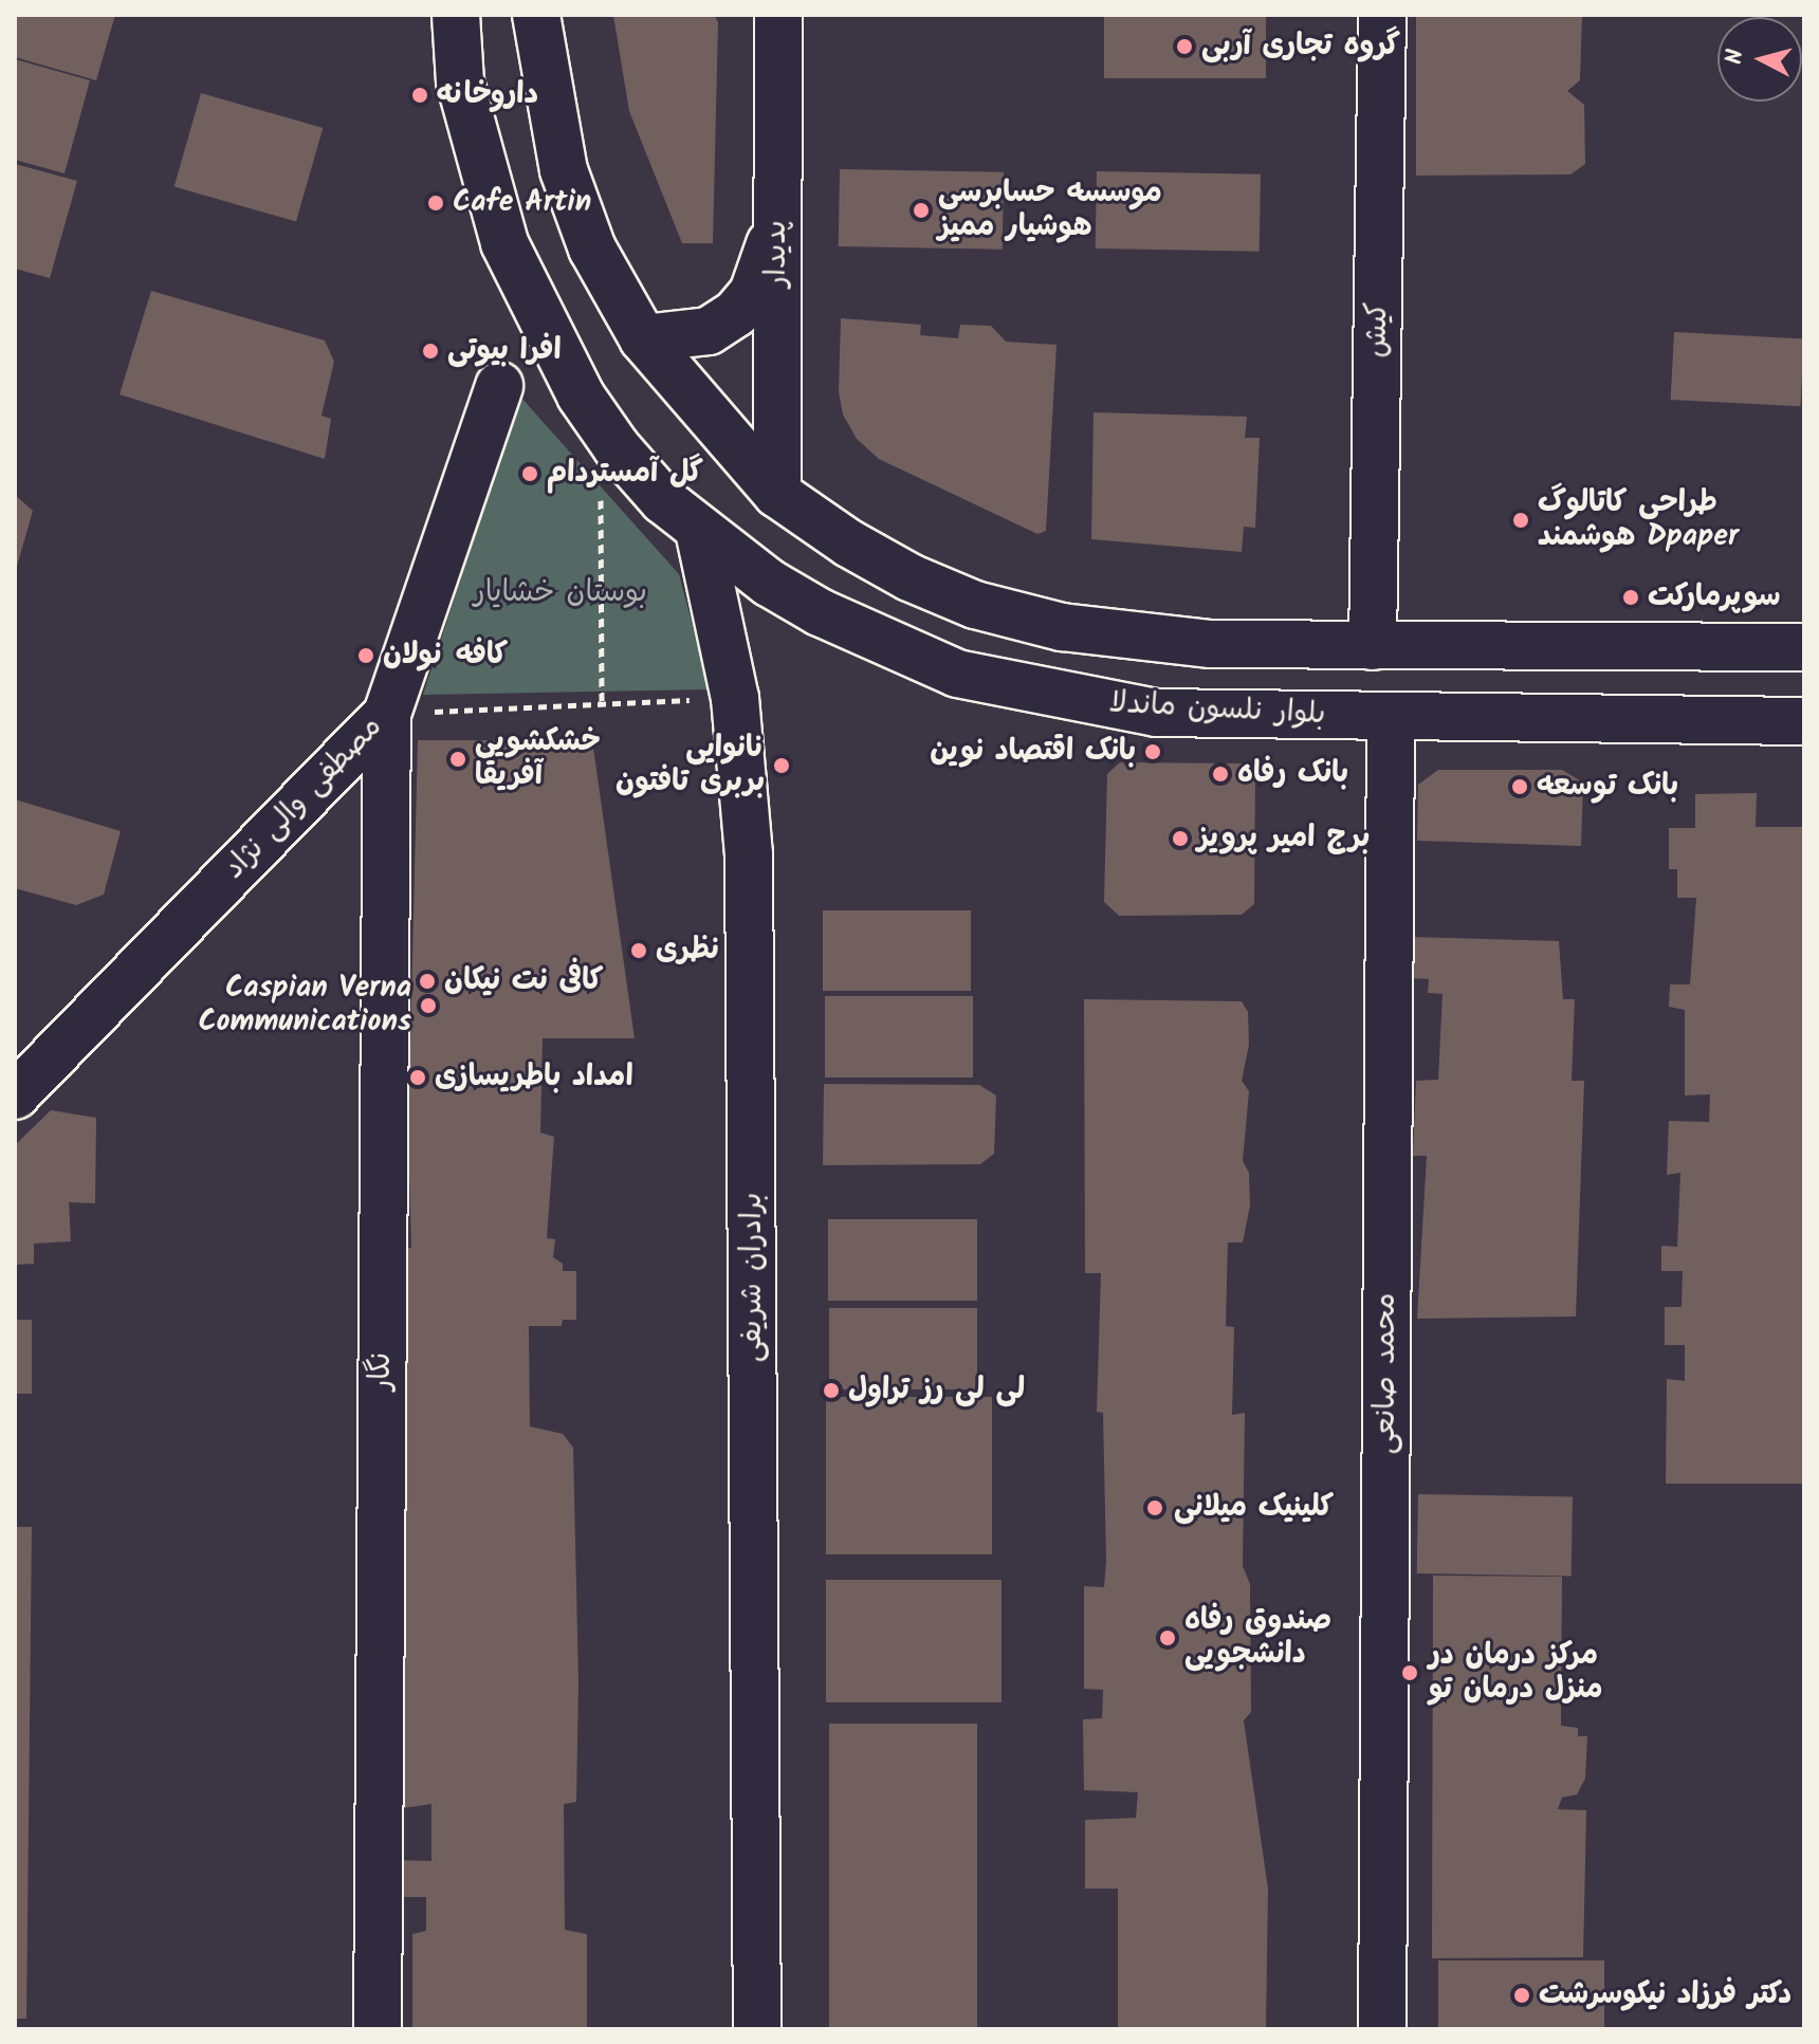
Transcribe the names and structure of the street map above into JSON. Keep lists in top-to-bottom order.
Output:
{
  "streets": {
    "street": [
      "پدیدار",
      "کیش",
      "بلوار نلسون ماندلا",
      "مصطفی والی نژاد",
      "برادران شریفی",
      "نگار",
      "محمد صانعی"
    ]
  },
  "crossings": [
    ["بلوار نلسون ماندلا", "برادران شریفی"],
    ["بلوار نلسون ماندلا", "محمد صانعی"],
    ["مصطفی والی نژاد", "نگار"]
  ],
  "parks": ["بوستان خشایار"],
  "places": [
    "گروه تجاری آربی",
    "داروخانه",
    "Cafe Artin",
    "موسسه حسابرسی هوشیار ممیز",
    "افرا بيوتى",
    "گل آمستردام",
    "طراحی کاتالوگ هوشمند Dpaper",
    "سوپرمارکت",
    "کافه نولان",
    "بانک اقتصاد نوین",
    "خشکشویی آفریقا",
    "نانوایی بربری تافتون",
    "بانک رفاه",
    "بانک توسعه",
    "برج امیر پرویز",
    "نظری",
    "کافی نت نیکان",
    "Caspian Verna Communications",
    "امداد باطریسازی",
    "لی لی رز تراول",
    "کلینیک میلانی",
    "صندوق رفاه دانشجویی",
    "مرکز درمان در منزل درمان تو",
    "دکتر فرزاد نیکوسرشت"
  ],
  "north": "left"
}
